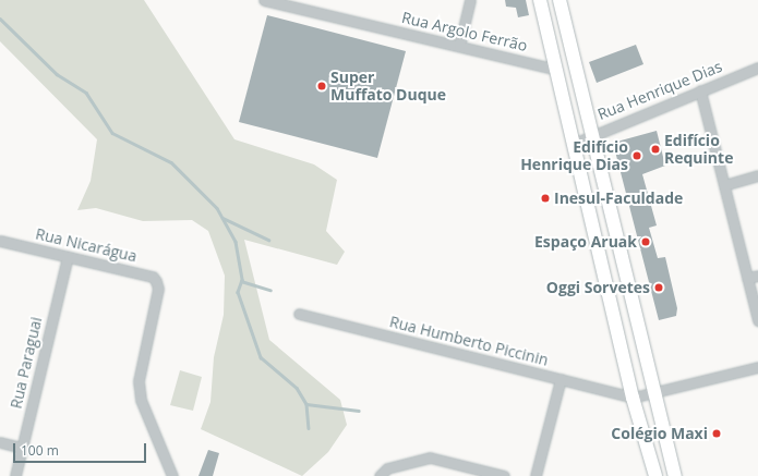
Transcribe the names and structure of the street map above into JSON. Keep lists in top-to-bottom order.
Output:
{
  "streets": {
    "street": [
      "Rua Argolo Ferrão",
      "Rua Henrique Dias",
      "Rua Nicarágua",
      "Rua Humberto Piccinin",
      "Rua Paraguai"
    ]
  },
  "crossings": [
    ["Rua Nicarágua", "Rua Paraguai"]
  ],
  "places": [
    "Super Muffato Duque",
    "Edifício Requinte",
    "Edifício Henrique Dias",
    "Inesul-Faculdade",
    "Espaço Aruak",
    "Oggi Sorvetes",
    "Colégio Maxi"
  ],
  "scale_bar": "100 m"
}
